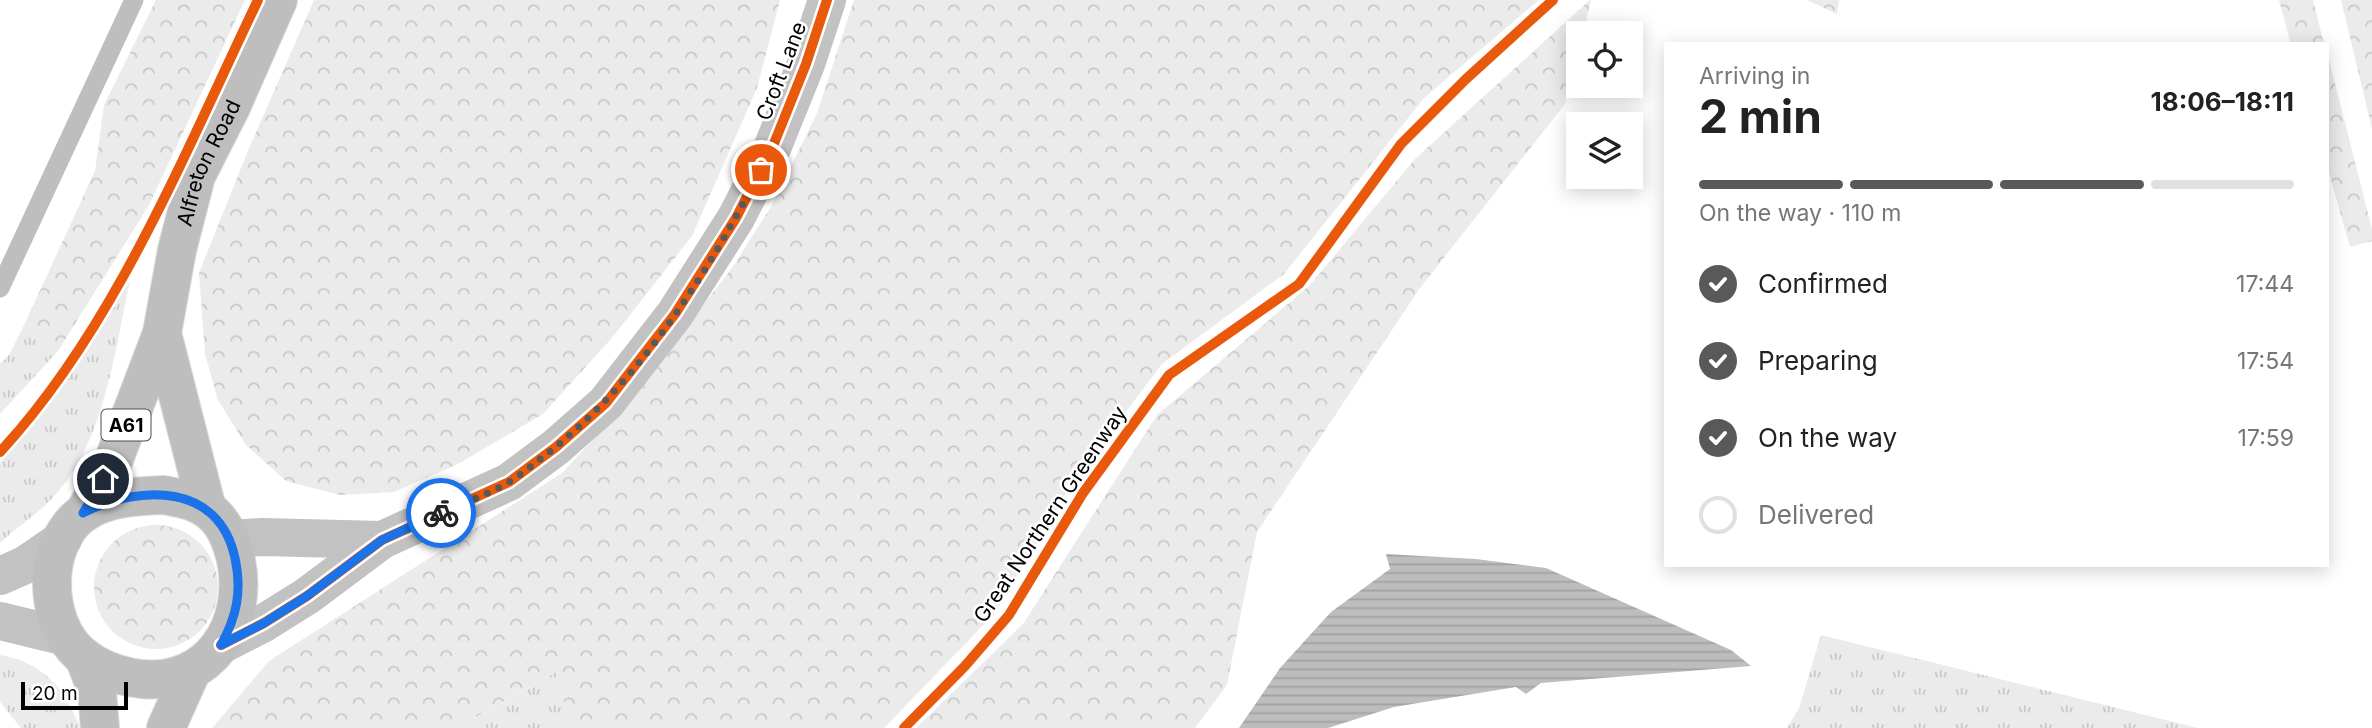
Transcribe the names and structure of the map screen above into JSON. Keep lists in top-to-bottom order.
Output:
{
  "streets": {
    "highway": ["Alfreton Road", "A61"],
    "street": ["Croft Lane"],
    "cycle path": ["Great Northern Greenway"]
  },
  "crossings": [
    ["Croft Lane", "Alfreton Road"]
  ],
  "scale_bar": "20 m",
  "page": {
    "heading": ["2 min", "Arriving in", "18:06–18:11"],
    "bar": "On the way · 110 m",
    "list": [
      ["Confirmed", "17:44"],
      ["Preparing", "17:54"],
      ["On the way", "17:59"],
      "Delivered"
    ],
    "scale": "20 m"
  }
}
